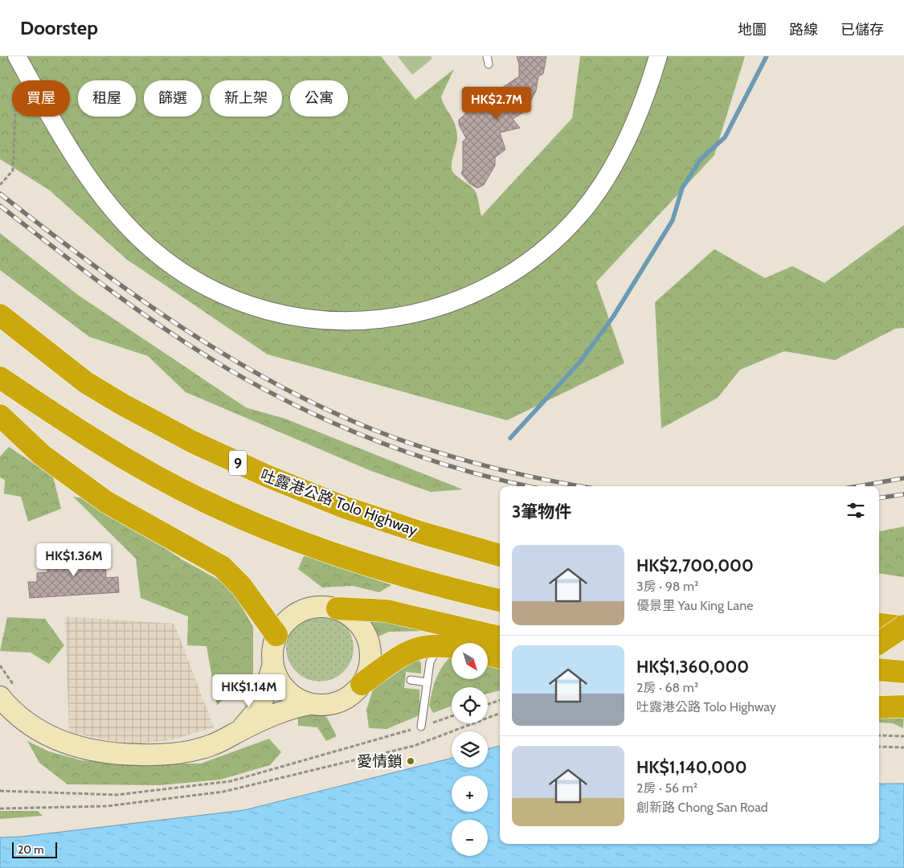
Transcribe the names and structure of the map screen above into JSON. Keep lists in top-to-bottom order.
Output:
{
  "streets": {
    "highway": ["9", "吐露港公路 Tolo Highway"]
  },
  "places": ["愛情鎖"],
  "scale_bar": "20 m",
  "north": "bottom right",
  "page": {
    "header": "Doorstep",
    "nav": ["地圖", "路線", "已儲存"],
    "chip": [
      "買屋",
      "租屋",
      "篩選",
      "新上架",
      "公寓"
    ],
    "price": ["HK$2.7M", "HK$1.36M", "HK$1.14M"],
    "heading": "3筆物件",
    "list": [
      {
        "name": "HK$2,700,000",
        "note": "3房 · 98 m² · 優景里 Yau King Lane"
      },
      {
        "name": "HK$1,360,000",
        "note": "2房 · 68 m² · 吐露港公路 Tolo Highway"
      },
      {
        "name": "HK$1,140,000",
        "note": "2房 · 56 m² · 創新路 Chong San Road"
      }
    ],
    "map_buttons": ["+", "−"],
    "scale": "20 m"
  }
}
